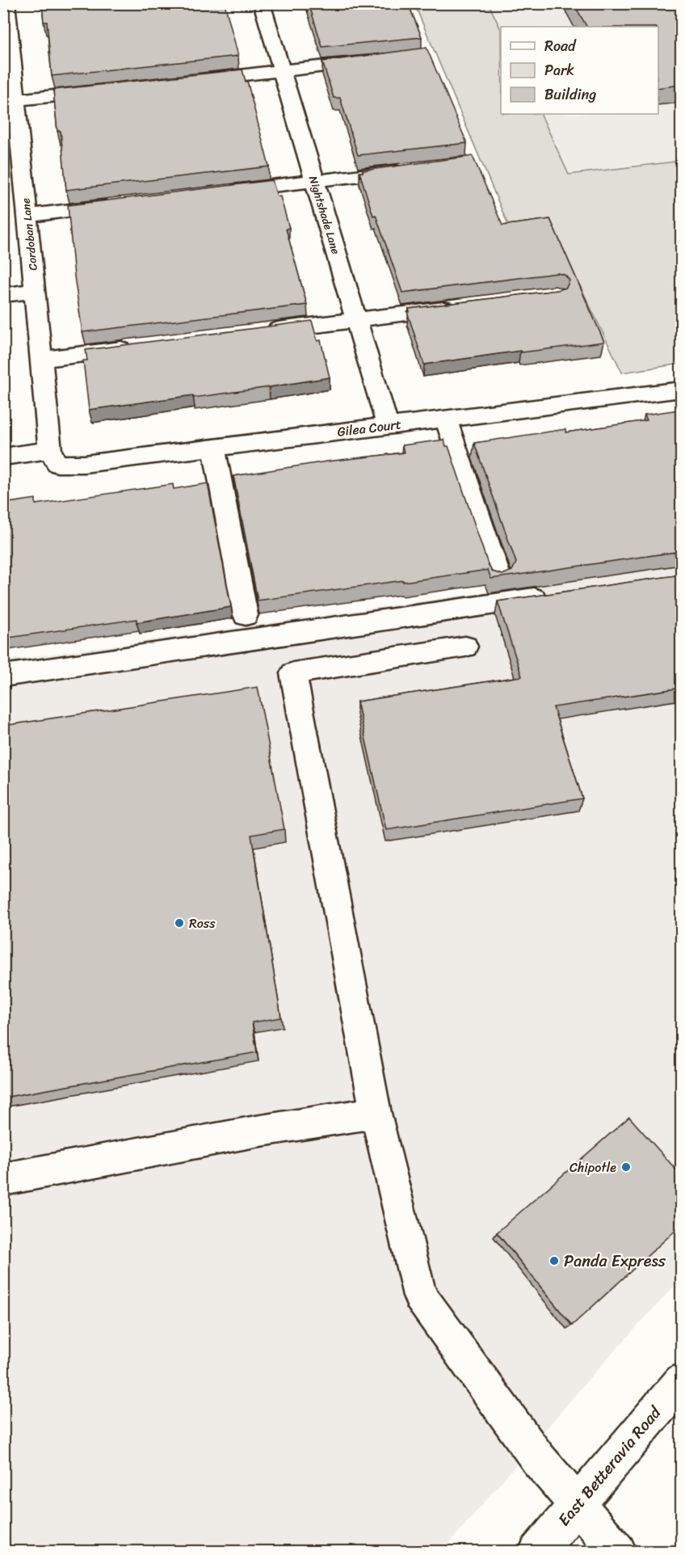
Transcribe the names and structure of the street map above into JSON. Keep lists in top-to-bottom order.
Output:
{
  "streets": {
    "main road": [
      "Nightshade Lane",
      "Cordoban Lane",
      "Gilea Court",
      "East Betteravia Road"
    ]
  },
  "crossings": [
    ["Nightshade Lane", "Gilea Court"],
    ["Cordoban Lane", "Gilea Court"]
  ],
  "places": ["Ross", "Chipotle", "Panda Express"],
  "legend": ["Road", "Park", "Building"]
}
